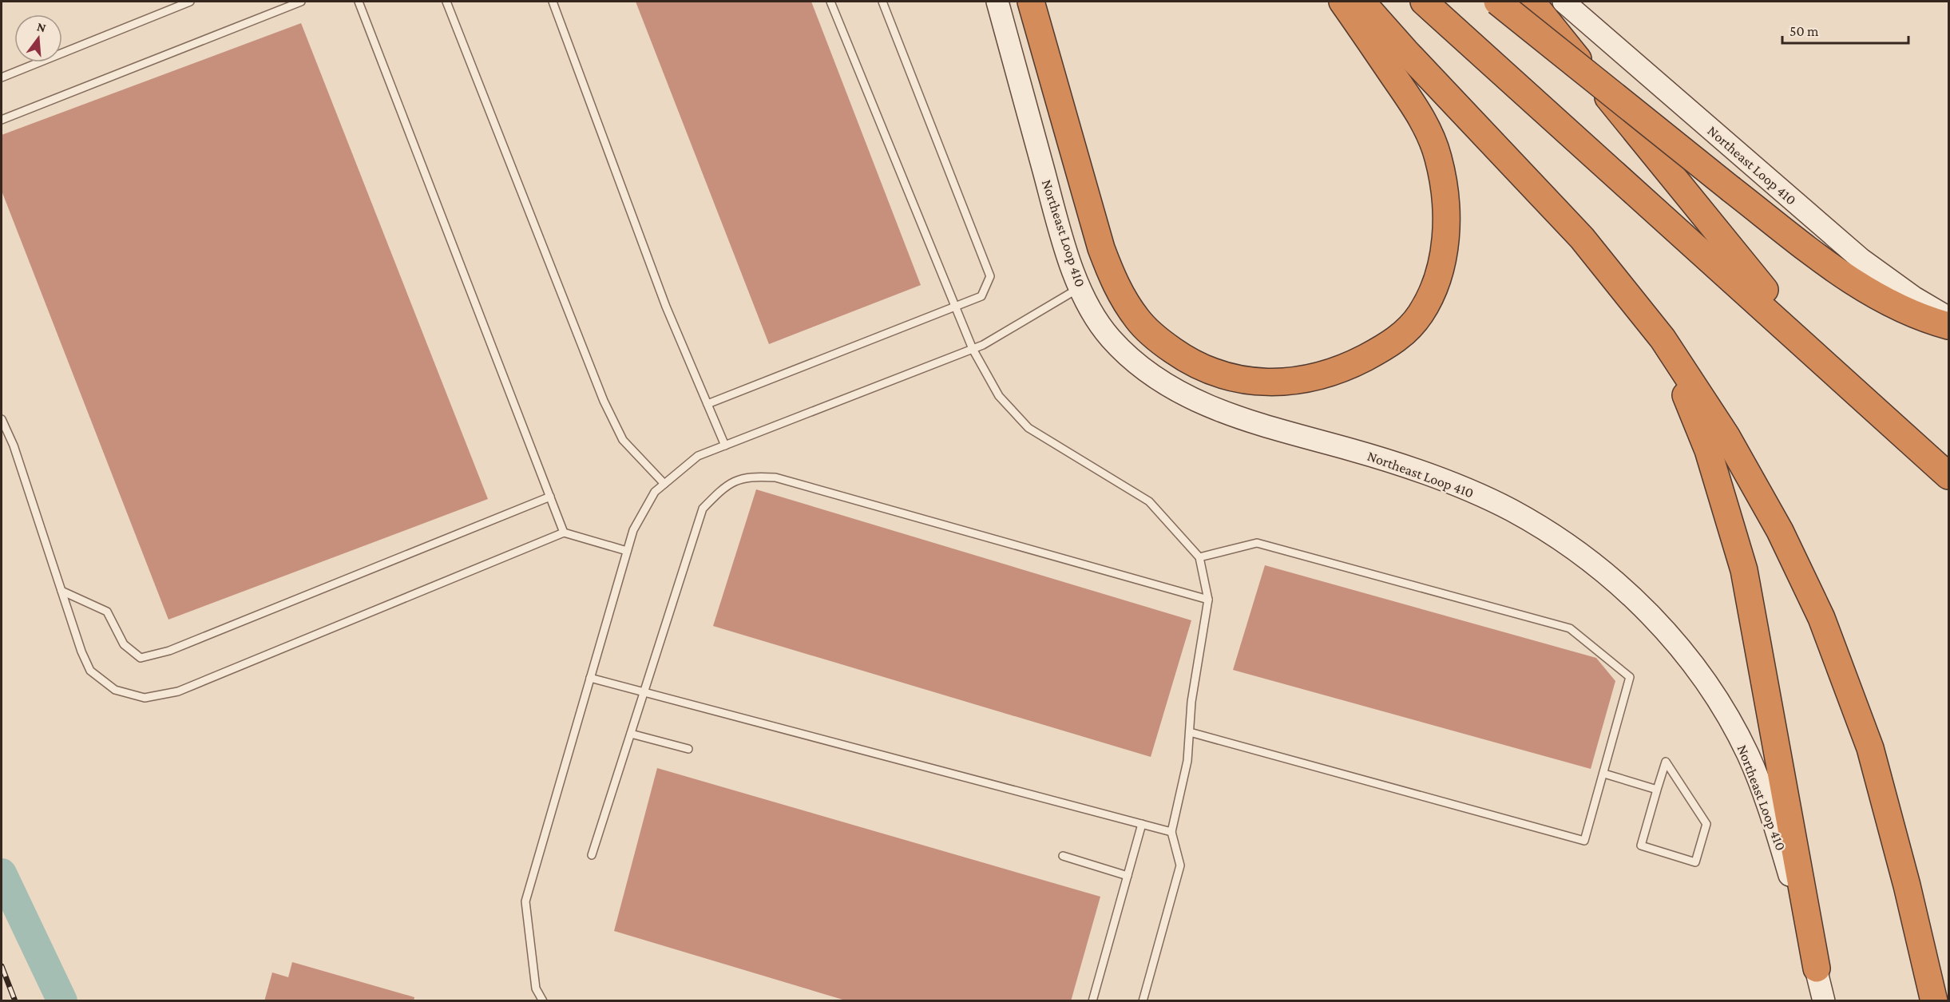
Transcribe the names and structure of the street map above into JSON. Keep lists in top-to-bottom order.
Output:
{
  "streets": {
    "main road": ["Northeast Loop 410"]
  },
  "scale_bar": "50 m",
  "north": "top"
}
